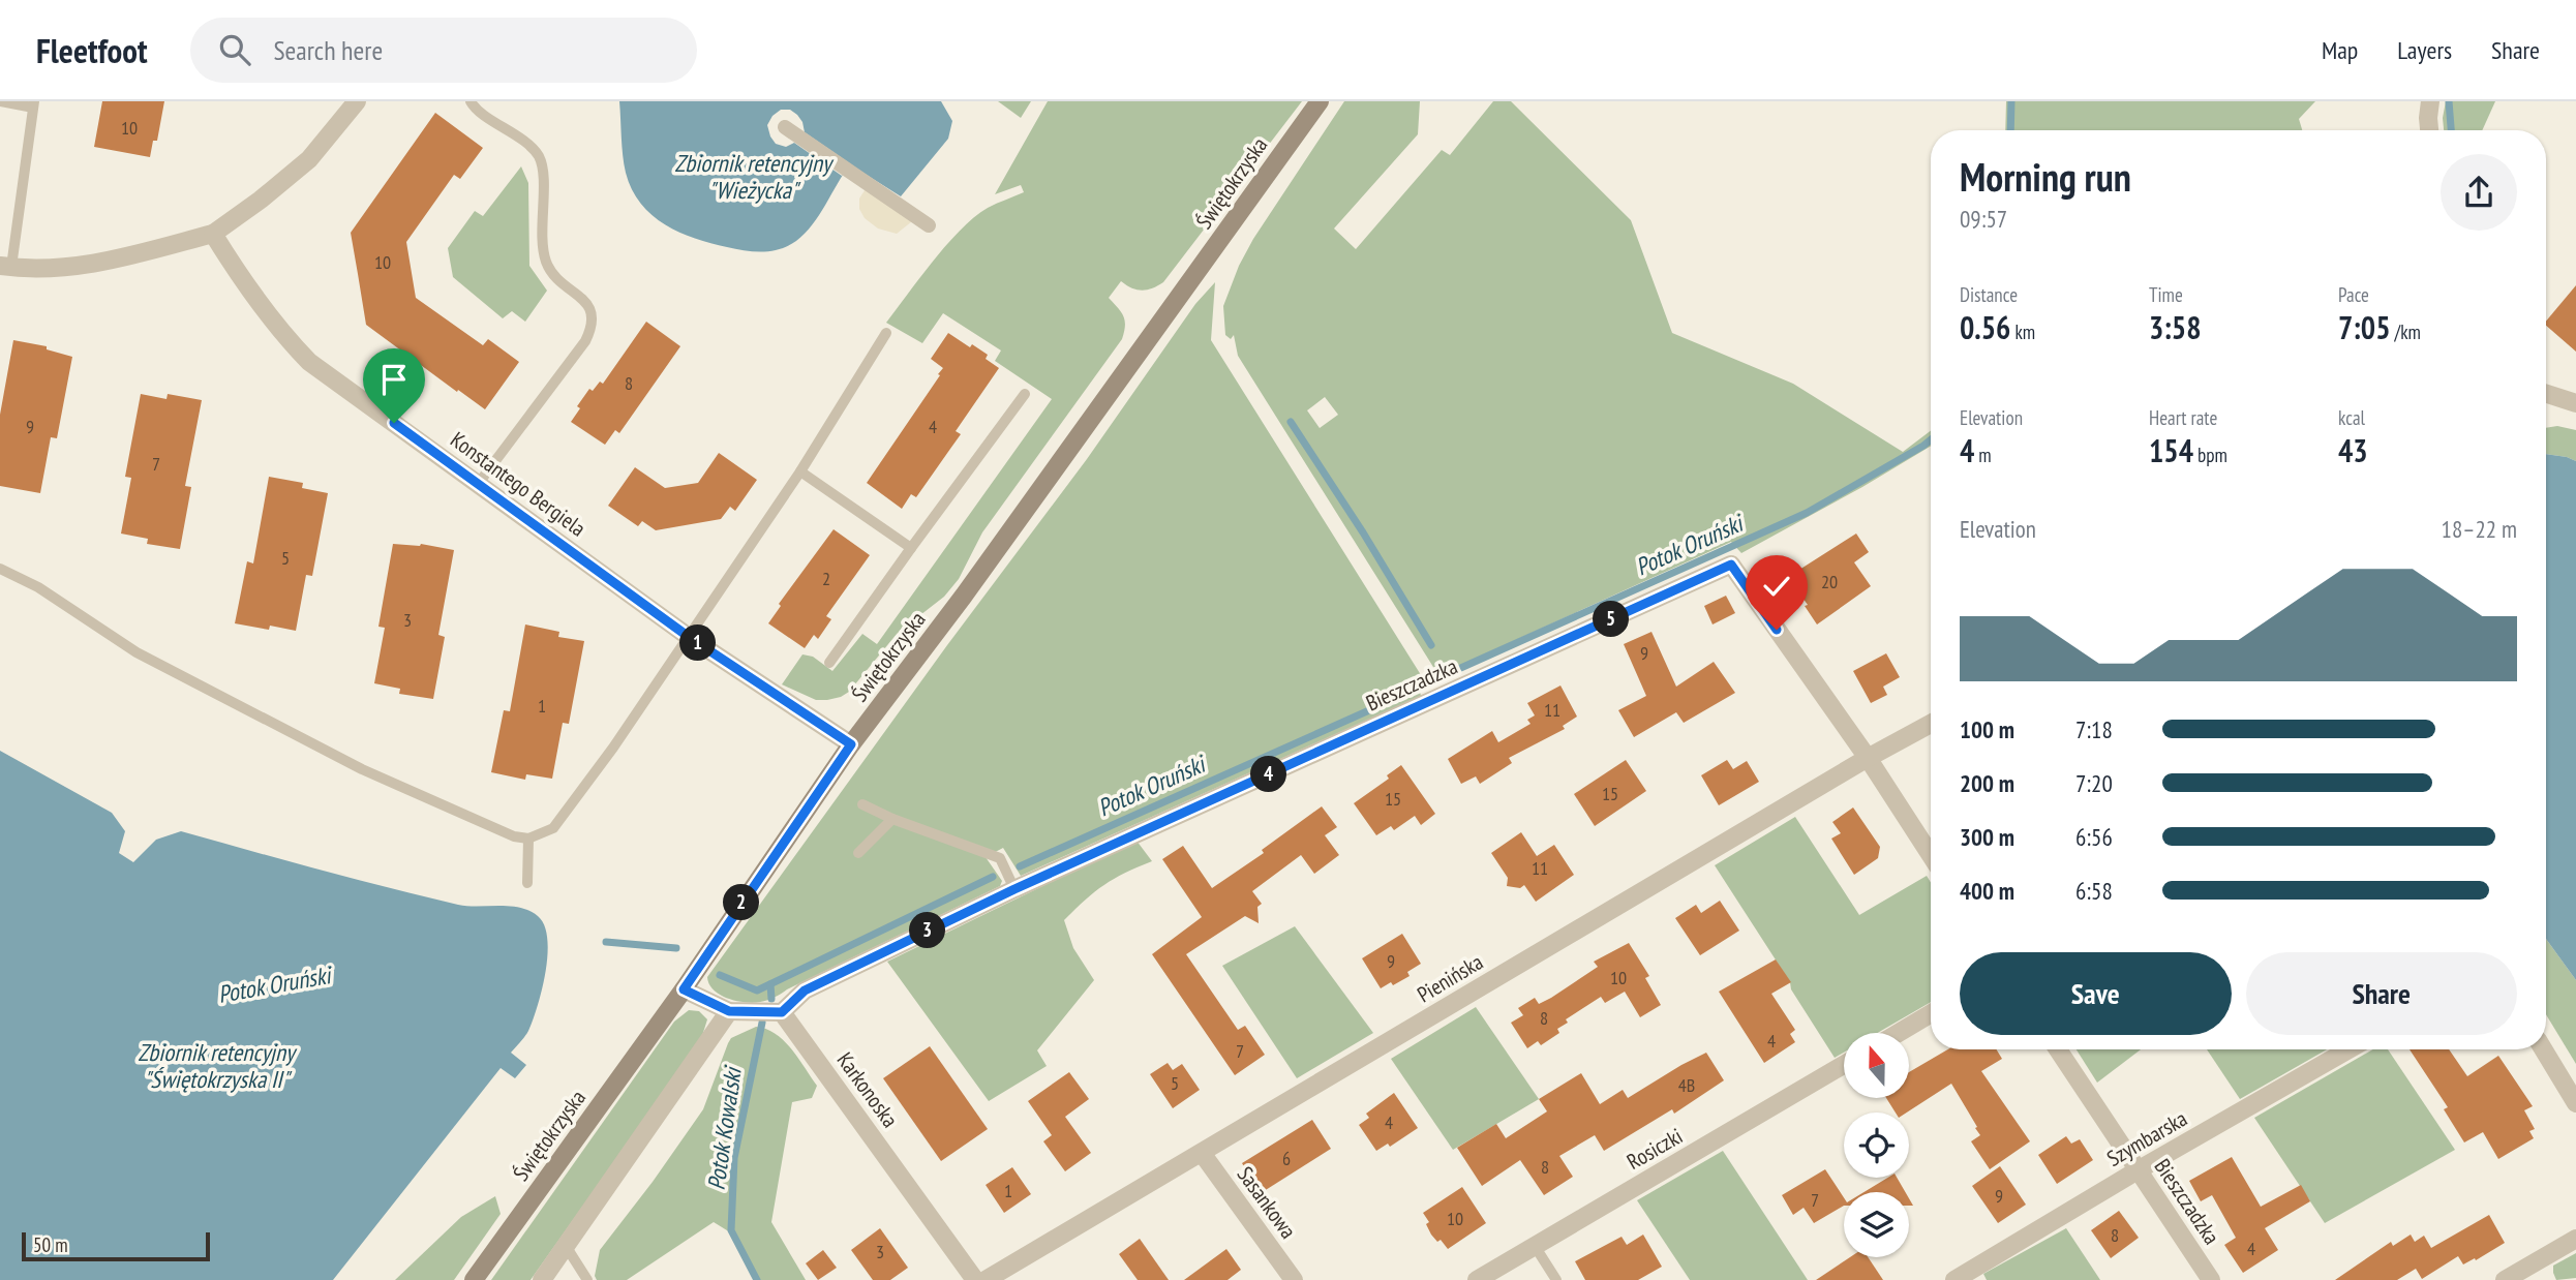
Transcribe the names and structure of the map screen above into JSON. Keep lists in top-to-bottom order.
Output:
{
  "streets": {
    "main road": ["Świętokrzyska"],
    "street": [
      "Konstantego Bergiela",
      "Bieszczadzka",
      "Pienińska",
      "Karkonoska",
      "Szymbarska",
      "Rosiczki",
      "Sasankowa"
    ]
  },
  "crossings": [
    ["Świętokrzyska", "Konstantego Bergiela"],
    ["Bieszczadzka", "Pienińska"],
    ["Bieszczadzka", "Karkonoska"],
    ["Bieszczadzka", "Szymbarska"],
    ["Pienińska", "Sasankowa"]
  ],
  "water": [
    "Zbiornik retencyjny \"Wieżycka\"",
    "Potok Oruński",
    "Zbiornik retencyjny \"Świętokrzyska II\"",
    "Potok Kowalski"
  ],
  "house_numbers": [
    "10",
    "10",
    "8",
    "9",
    "4",
    "7",
    "5",
    "2",
    "20",
    "3",
    "9",
    "1",
    "11",
    "15",
    "15",
    "11",
    "9",
    "10",
    "8",
    "4",
    "7",
    "5",
    "4B",
    "4",
    "6",
    "8",
    "1",
    "9",
    "7",
    "10",
    "8",
    "4",
    "3"
  ],
  "scale_bar": "50 m",
  "north": "top",
  "page": {
    "header": "Fleetfoot",
    "search": "Search here",
    "nav": ["Map", "Layers", "Share"],
    "heading": ["Morning run", "09:57"],
    "stats": [
      ["Distance", "0.56 km"],
      ["Time", "3:58"],
      ["Pace", "7:05 /km"],
      ["Elevation", "4 m"],
      ["Heart rate", "154 bpm"],
      ["kcal", "43"]
    ],
    "chart": ["Elevation", "18–22 m"],
    "pins": [
      "5",
      "1",
      "4",
      "2",
      "3"
    ],
    "list": [
      {
        "name": "100 m",
        "note": "7:18"
      },
      {
        "name": "200 m",
        "note": "7:20"
      },
      {
        "name": "300 m",
        "note": "6:56"
      },
      {
        "name": "400 m",
        "note": "6:58"
      }
    ],
    "buttons": ["Save", "Share"],
    "scale": "50 m"
  }
}
